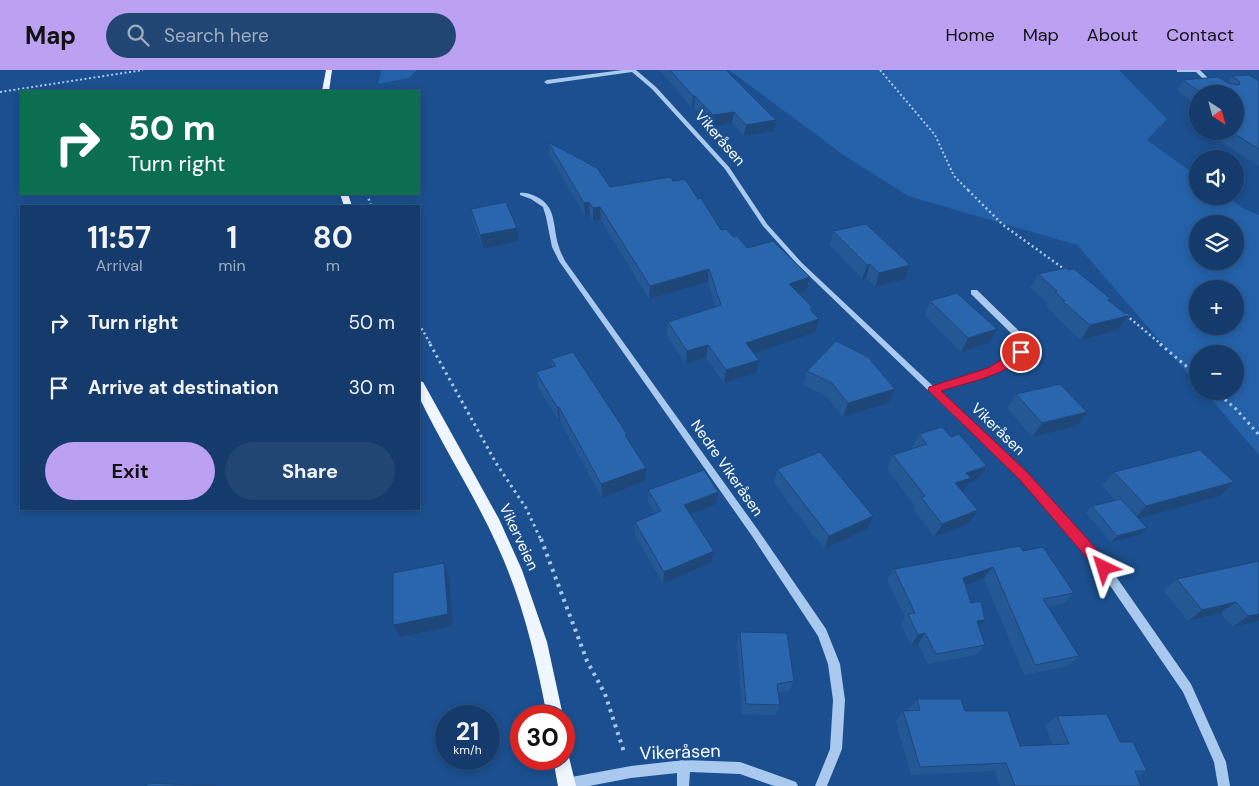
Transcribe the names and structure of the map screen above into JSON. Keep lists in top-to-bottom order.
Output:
{
  "streets": {
    "main road": ["Vikerveien"],
    "street": ["Vikeråsen", "Nedre Vikeråsen"]
  },
  "north": "bottom right",
  "page": {
    "header": "Map",
    "search": "Search here",
    "nav": [
      "Home",
      "Map",
      "About",
      "Contact"
    ],
    "map_buttons": ["+", "−"],
    "turn": ["50 m", "Turn right"],
    "eta": [
      "11:57",
      "Arrival",
      "1",
      "min",
      "80",
      "m"
    ],
    "list": [
      {
        "name": "Turn right",
        "value": "50 m"
      },
      {
        "name": "Arrive at destination",
        "value": "30 m"
      }
    ],
    "buttons": ["Exit", "Share"],
    "speed": "21 km/h",
    "limit": "30"
  }
}
